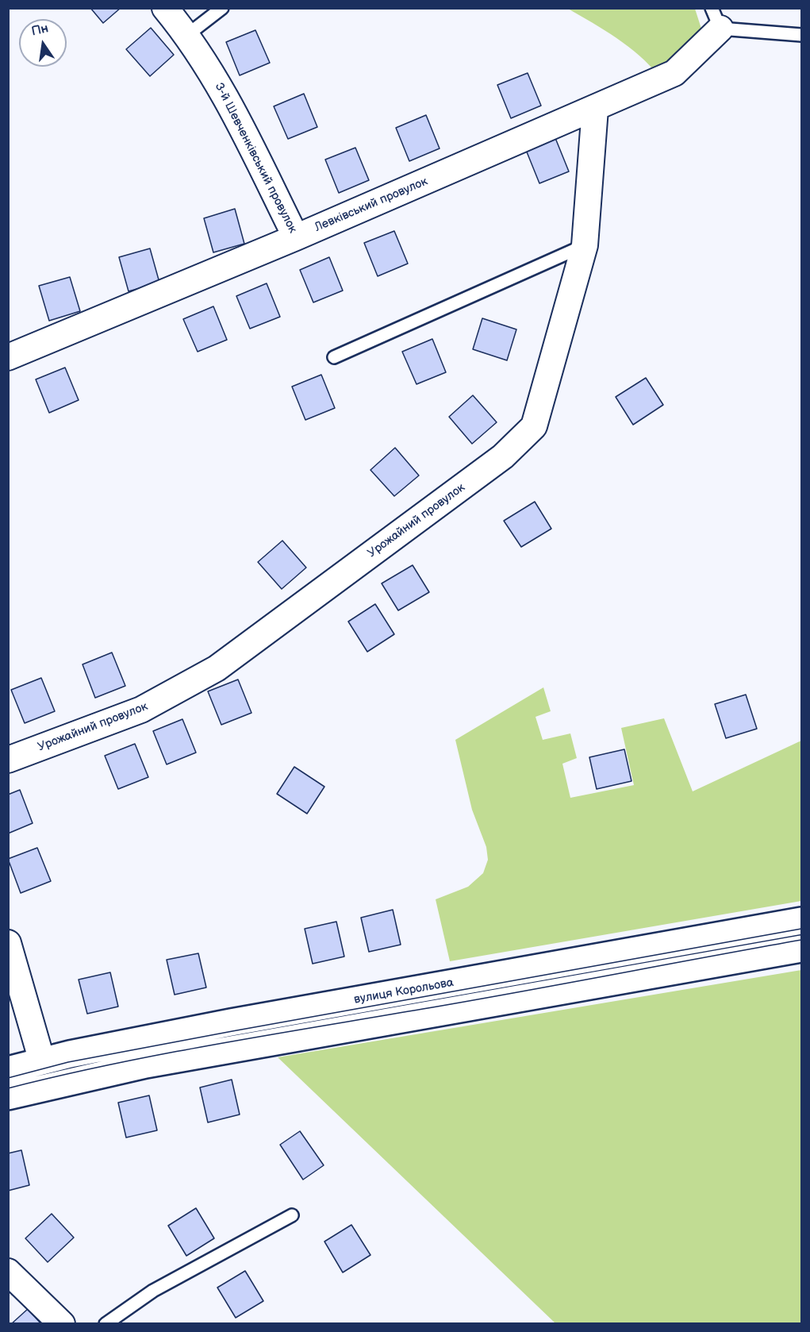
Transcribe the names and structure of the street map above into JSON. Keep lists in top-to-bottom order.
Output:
{
  "streets": {
    "main road": ["вулиця Корольова"],
    "street": ["3-й Шевченківський провулок", "Левківський провулок", "Урожайний провулок"]
  },
  "crossings": [
    ["3-й Шевченківський провулок", "Левківський провулок"],
    ["Левківський провулок", "Урожайний провулок"]
  ],
  "north": "top"
}
